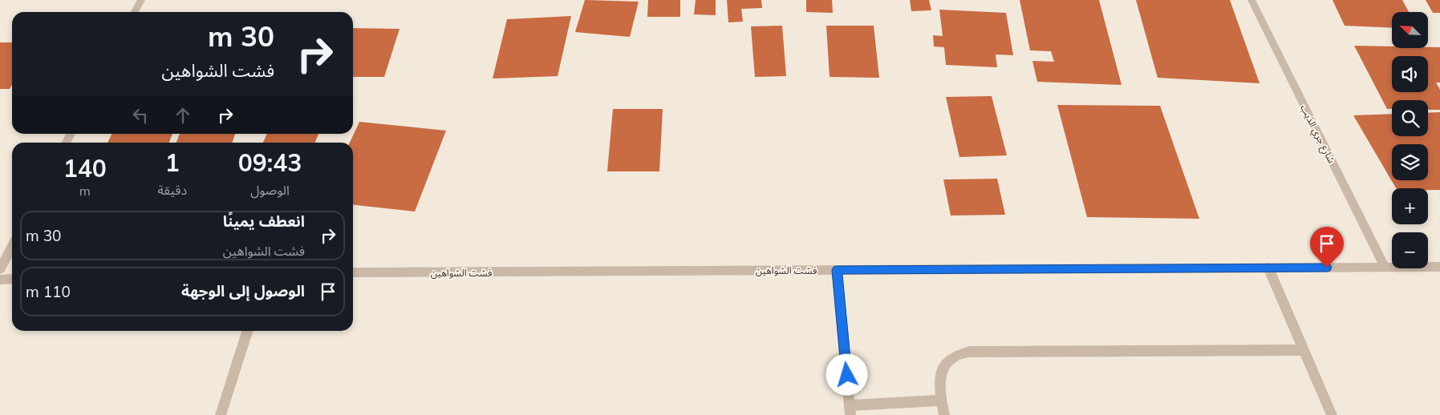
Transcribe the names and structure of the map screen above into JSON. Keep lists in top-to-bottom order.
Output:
{
  "streets": {
    "street": ["شارع جري الذيب", "فشت الشواهين"]
  },
  "crossings": [
    ["شارع جري الذيب", "فشت الشواهين"]
  ],
  "north": "top left",
  "page": {
    "map_buttons": ["+", "−"],
    "turn": ["30 m", "فشت الشواهين"],
    "eta": [
      "09:43",
      "الوصول",
      "1",
      "دقيقة",
      "140",
      "m"
    ],
    "list": [
      {
        "name": "انعطف يمينًا",
        "note": "فشت الشواهين",
        "value": "30 m"
      },
      {
        "name": "الوصول إلى الوجهة",
        "value": "110 m"
      }
    ]
  }
}
